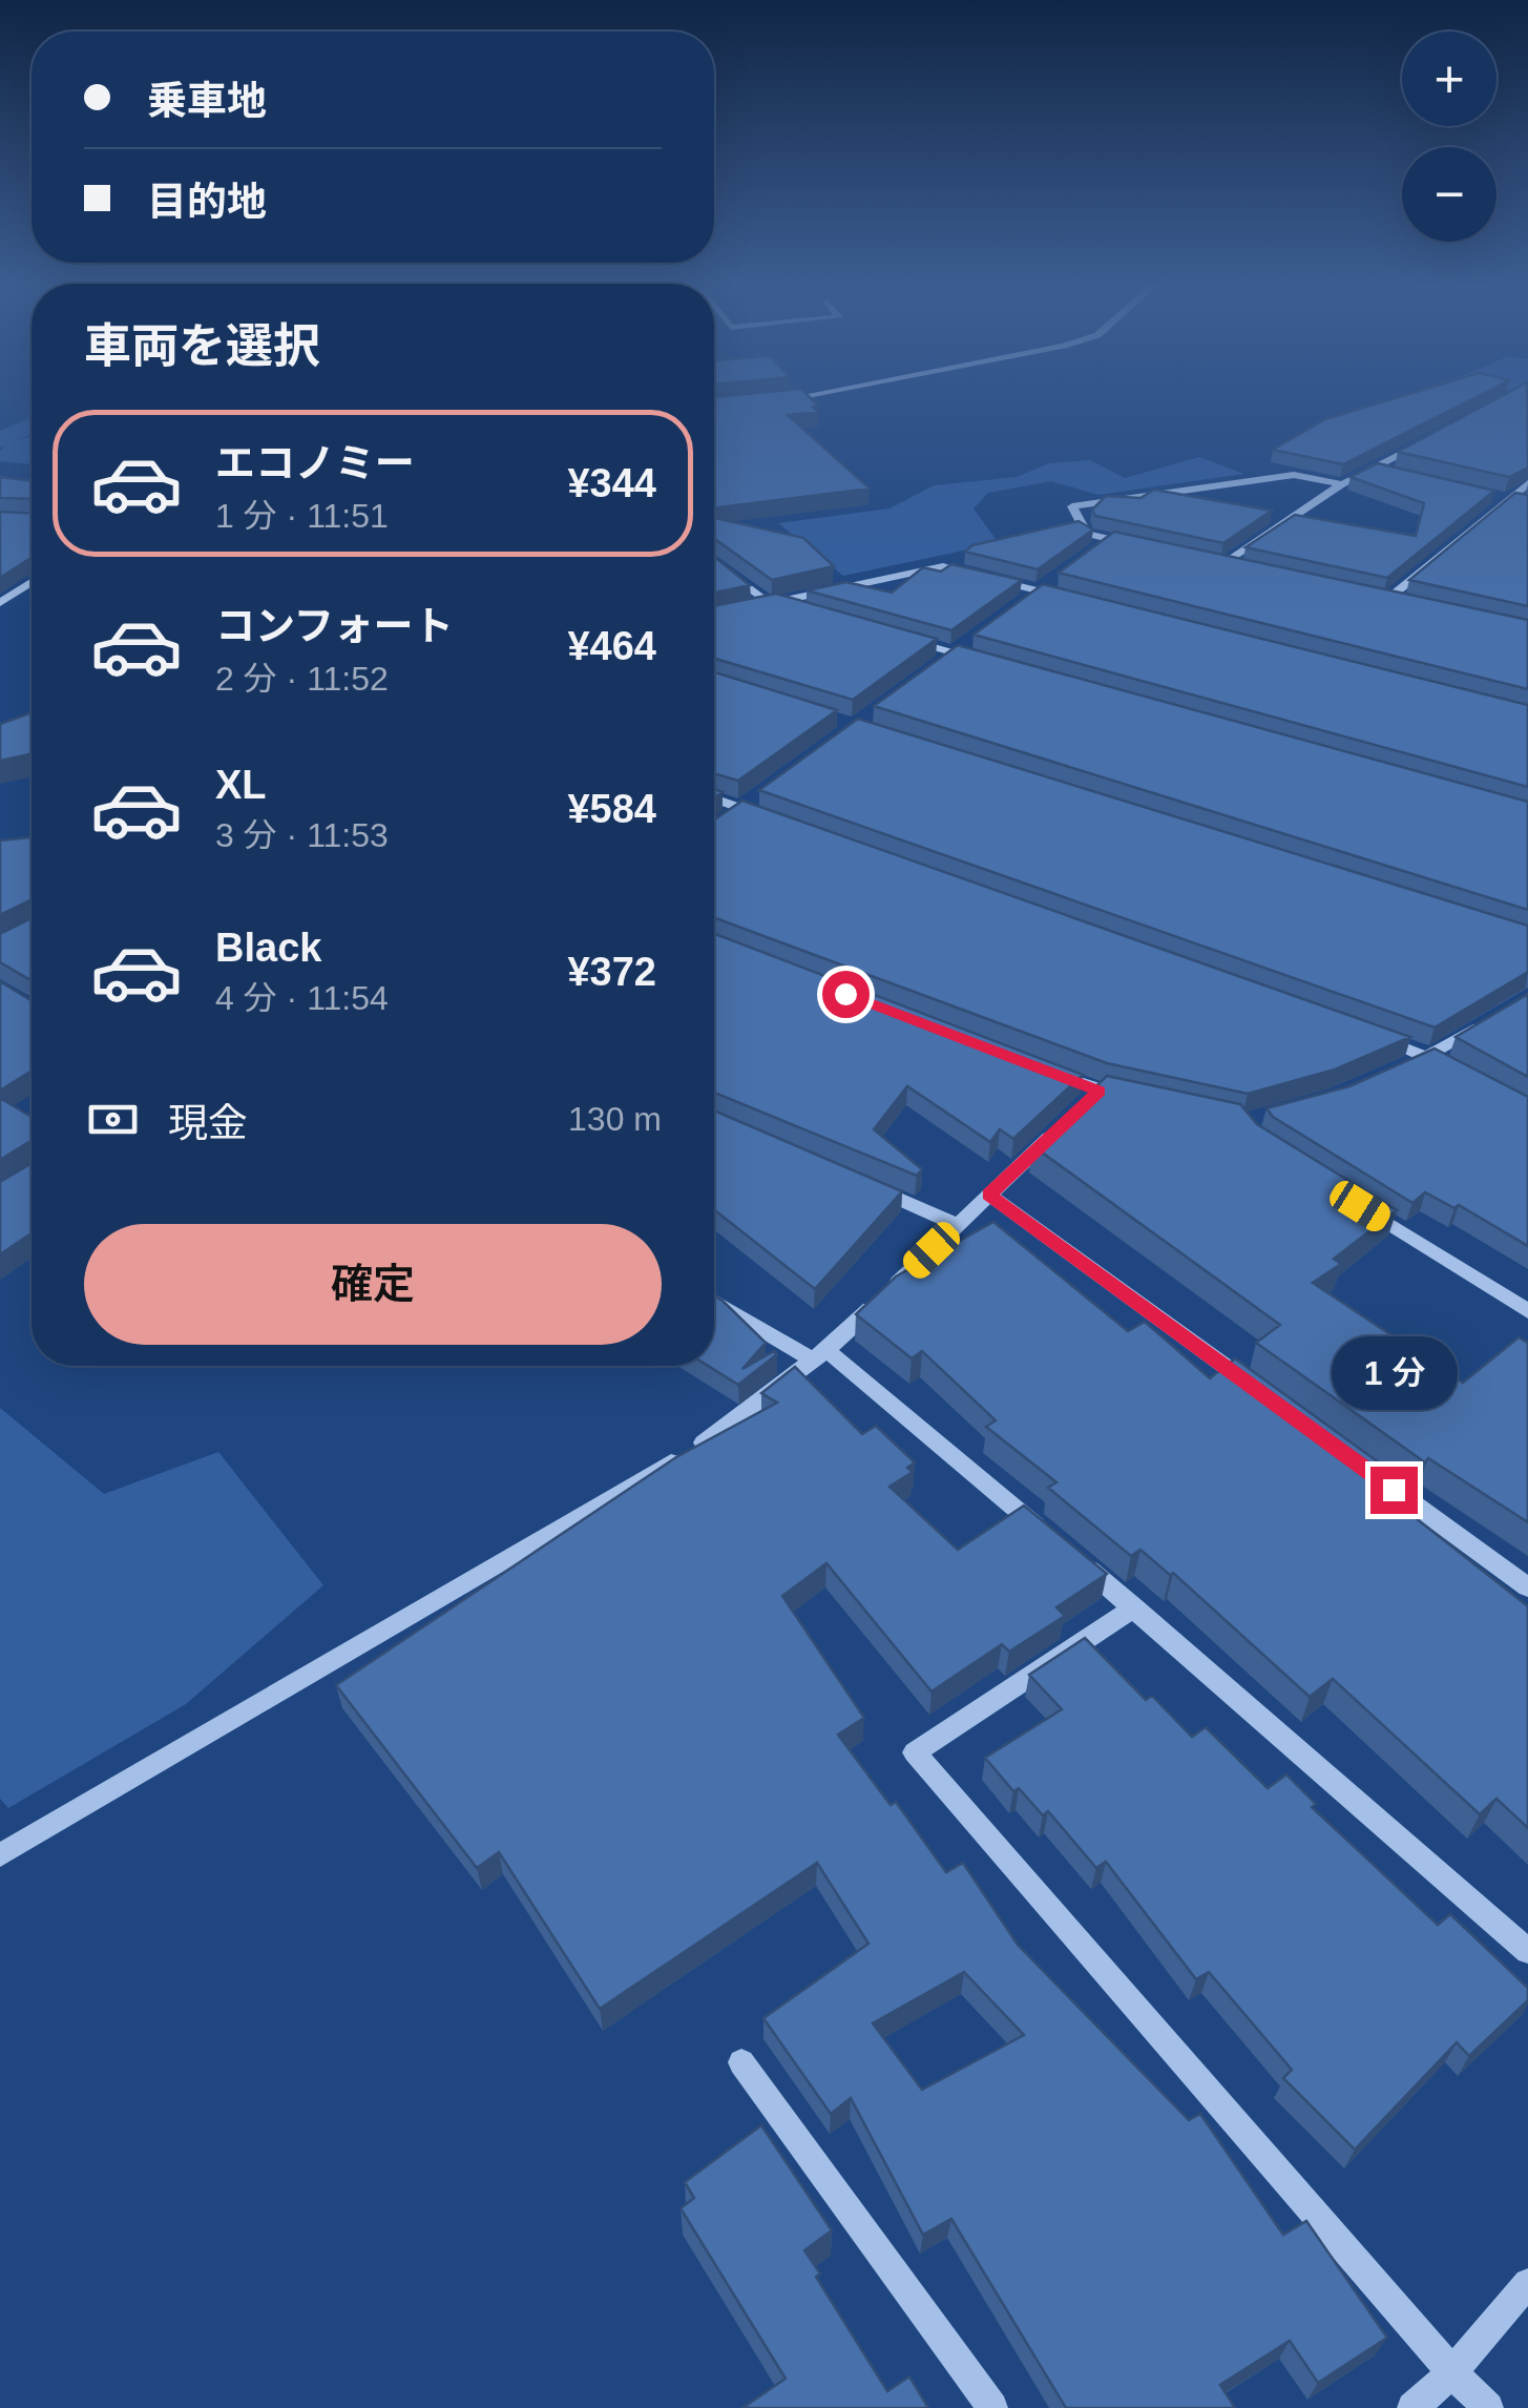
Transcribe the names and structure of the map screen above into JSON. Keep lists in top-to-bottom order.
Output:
{
  "page": {
    "map_buttons": ["+", "−"],
    "banner": ["乗車地", "目的地"],
    "heading": "車両を選択",
    "list": [
      {
        "name": "エコノミー",
        "note": "1 分 · 11:51",
        "value": "¥344"
      },
      {
        "name": "コンフォート",
        "note": "2 分 · 11:52",
        "value": "¥464"
      },
      {
        "name": "XL",
        "note": "3 分 · 11:53",
        "value": "¥584"
      },
      {
        "name": "Black",
        "note": "4 分 · 11:54",
        "value": "¥372"
      }
    ],
    "pay": ["現金", "130 m"],
    "buttons": "確定",
    "bubble": "1 分"
  }
}
